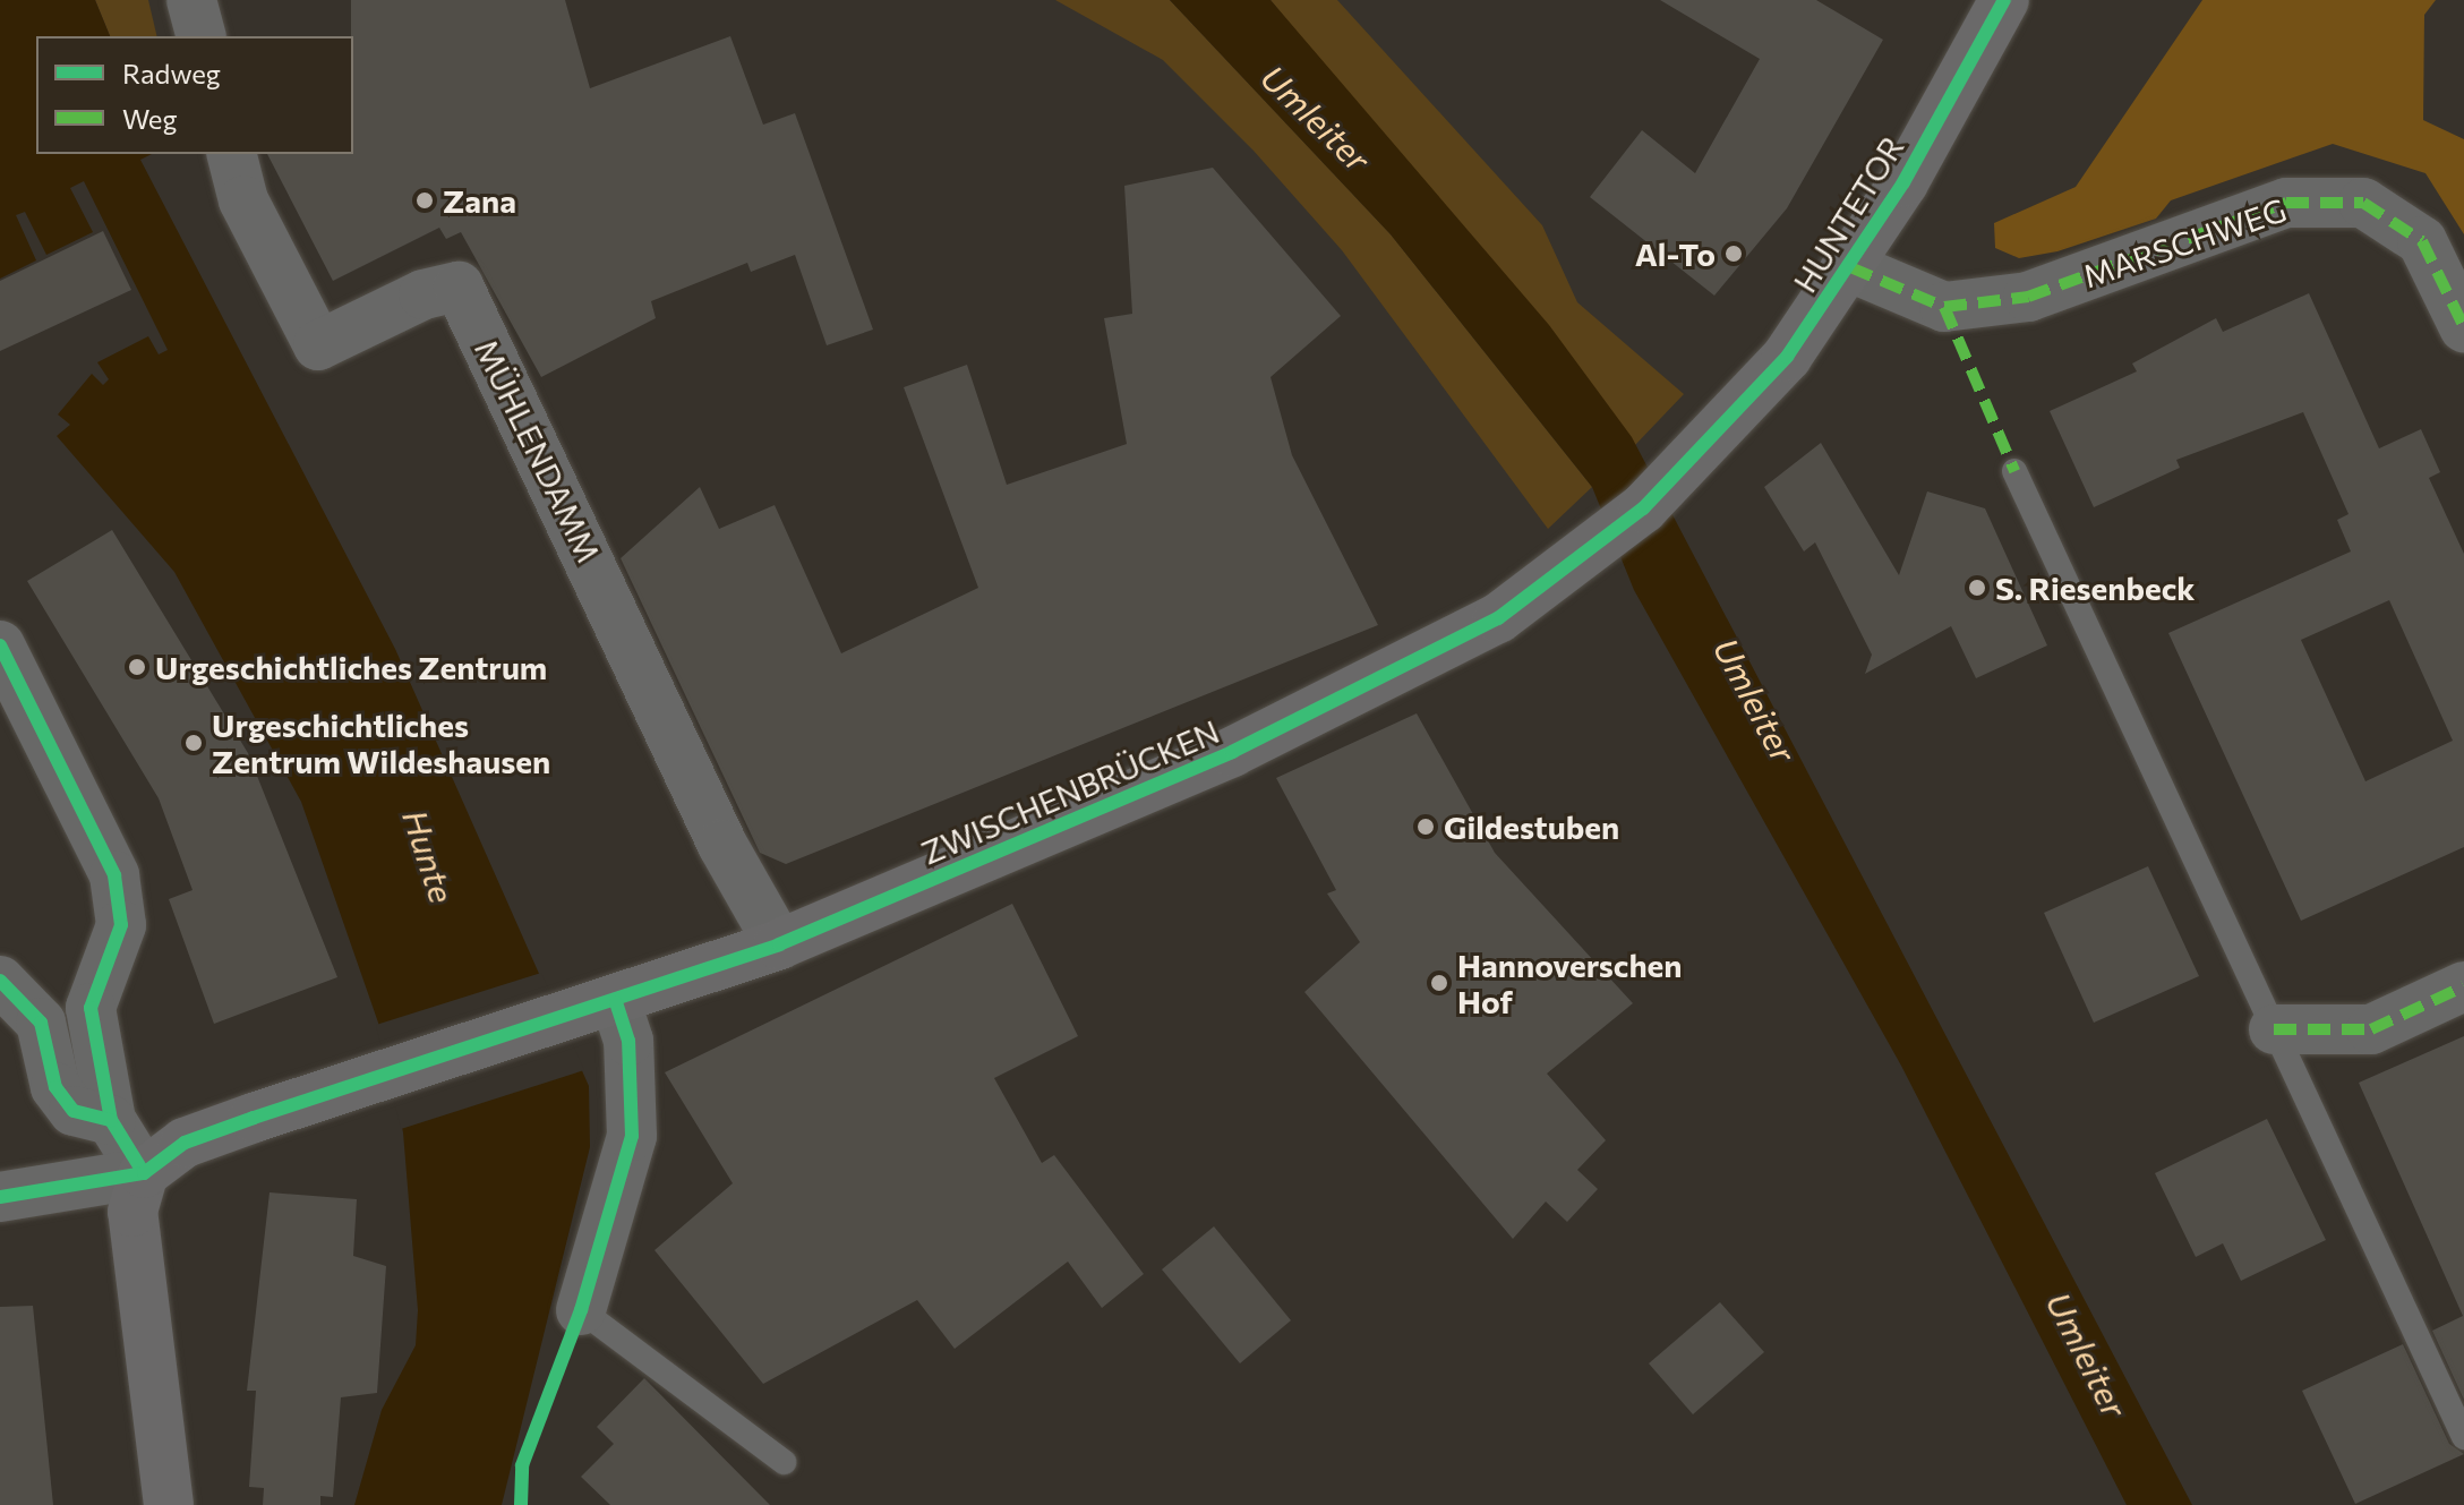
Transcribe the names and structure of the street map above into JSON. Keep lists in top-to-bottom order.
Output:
{
  "streets": {
    "street": [
      "HUNTETOR",
      "MARSCHWEG",
      "MÜHLENDAMM",
      "ZWISCHENBRÜCKEN"
    ]
  },
  "crossings": [
    ["HUNTETOR", "MARSCHWEG"],
    ["HUNTETOR", "ZWISCHENBRÜCKEN"],
    ["MÜHLENDAMM", "ZWISCHENBRÜCKEN"]
  ],
  "water": ["Umleiter", "Hunte"],
  "places": [
    "Zana",
    "Al-To",
    "S. Riesenbeck",
    "Urgeschichtliches Zentrum",
    "Urgeschichtliches Zentrum Wildeshausen",
    "Gildestuben",
    "Hannoverschen Hof"
  ],
  "legend": ["Radweg", "Weg"]
}
